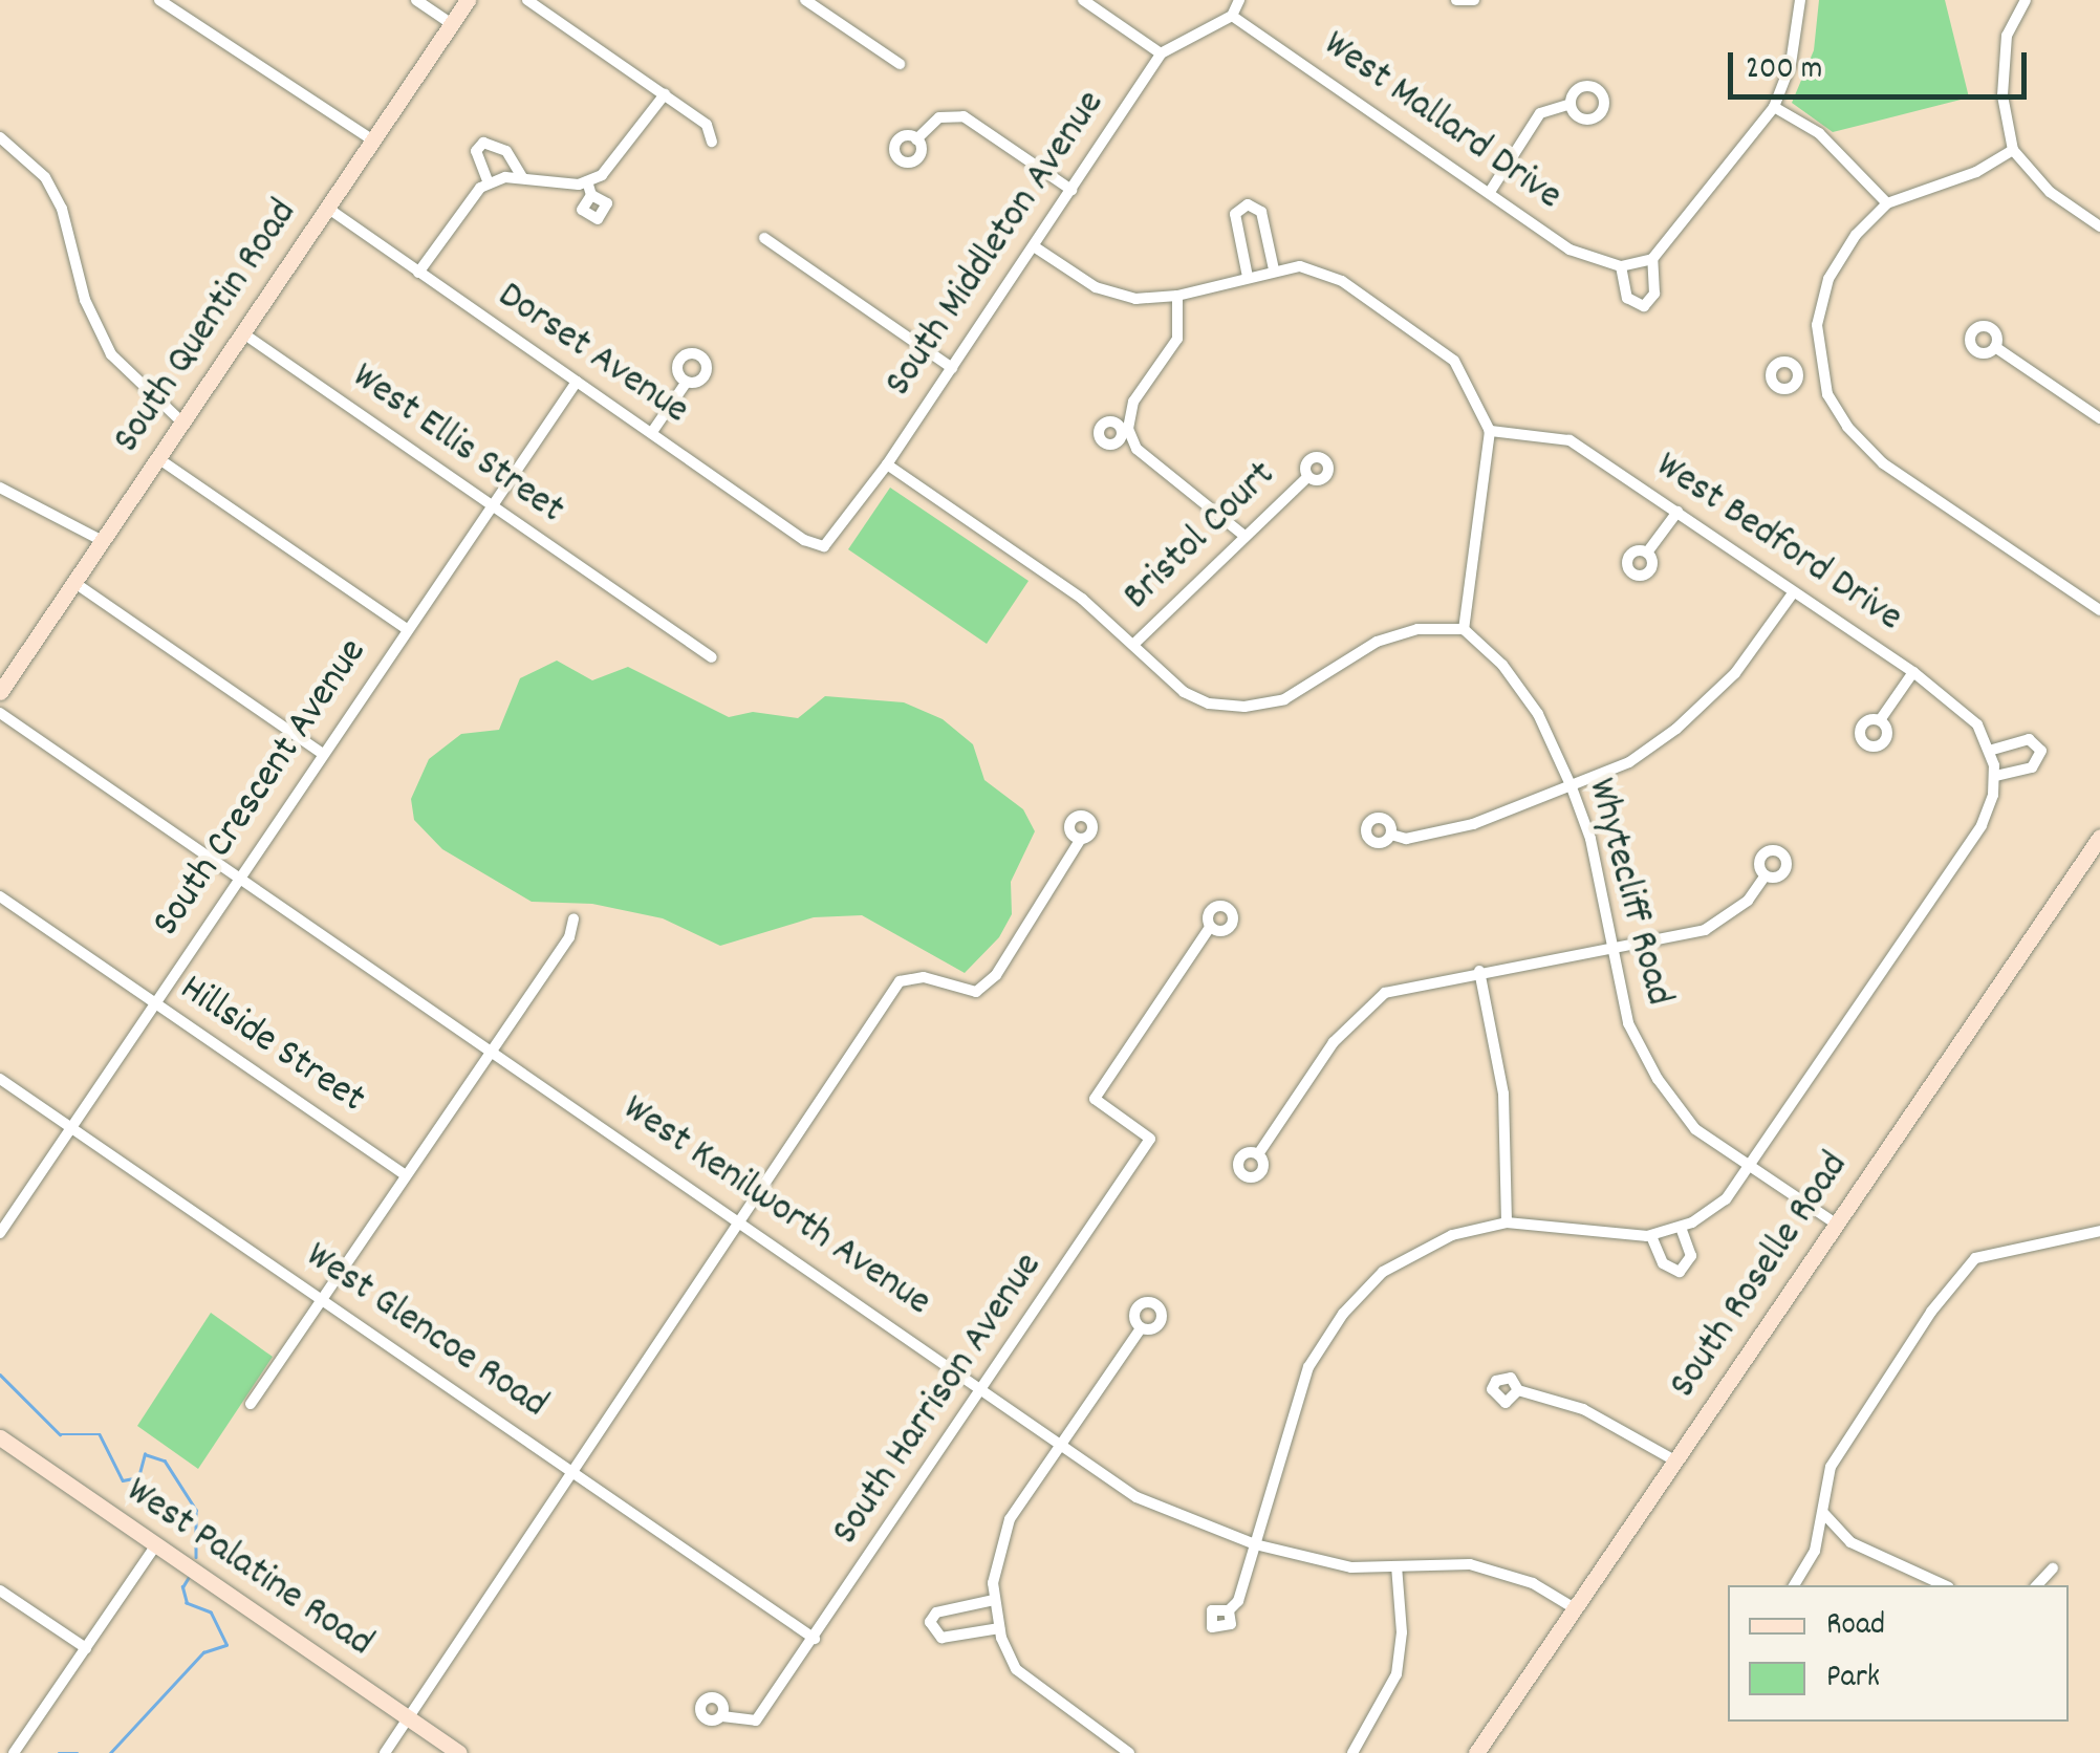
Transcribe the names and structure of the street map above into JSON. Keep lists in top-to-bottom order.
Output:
{
  "streets": {
    "main road": ["South Quentin Road", "South Roselle Road", "West Palatine Road"],
    "street": [
      "West Mallard Drive",
      "South Middleton Avenue",
      "Dorset Avenue",
      "West Ellis Street",
      "Bristol Court",
      "West Bedford Drive",
      "South Crescent Avenue",
      "Whytecliff Road",
      "Hillside Street",
      "West Kenilworth Avenue",
      "West Glencoe Road",
      "South Harrison Avenue"
    ]
  },
  "crossings": [
    ["West Mallard Drive", "South Middleton Avenue"],
    ["South Middleton Avenue", "Dorset Avenue"],
    ["South Quentin Road", "Dorset Avenue"],
    ["South Quentin Road", "West Ellis Street"],
    ["Dorset Avenue", "South Crescent Avenue"],
    ["West Ellis Street", "South Crescent Avenue"],
    ["South Crescent Avenue", "Hillside Street"],
    ["South Crescent Avenue", "West Kenilworth Avenue"],
    ["South Crescent Avenue", "West Glencoe Road"],
    ["Whytecliff Road", "South Roselle Road"],
    ["West Kenilworth Avenue", "South Roselle Road"],
    ["West Kenilworth Avenue", "South Harrison Avenue"],
    ["West Glencoe Road", "South Harrison Avenue"]
  ],
  "legend": ["Road", "Park"],
  "scale_bar": "200 m"
}
